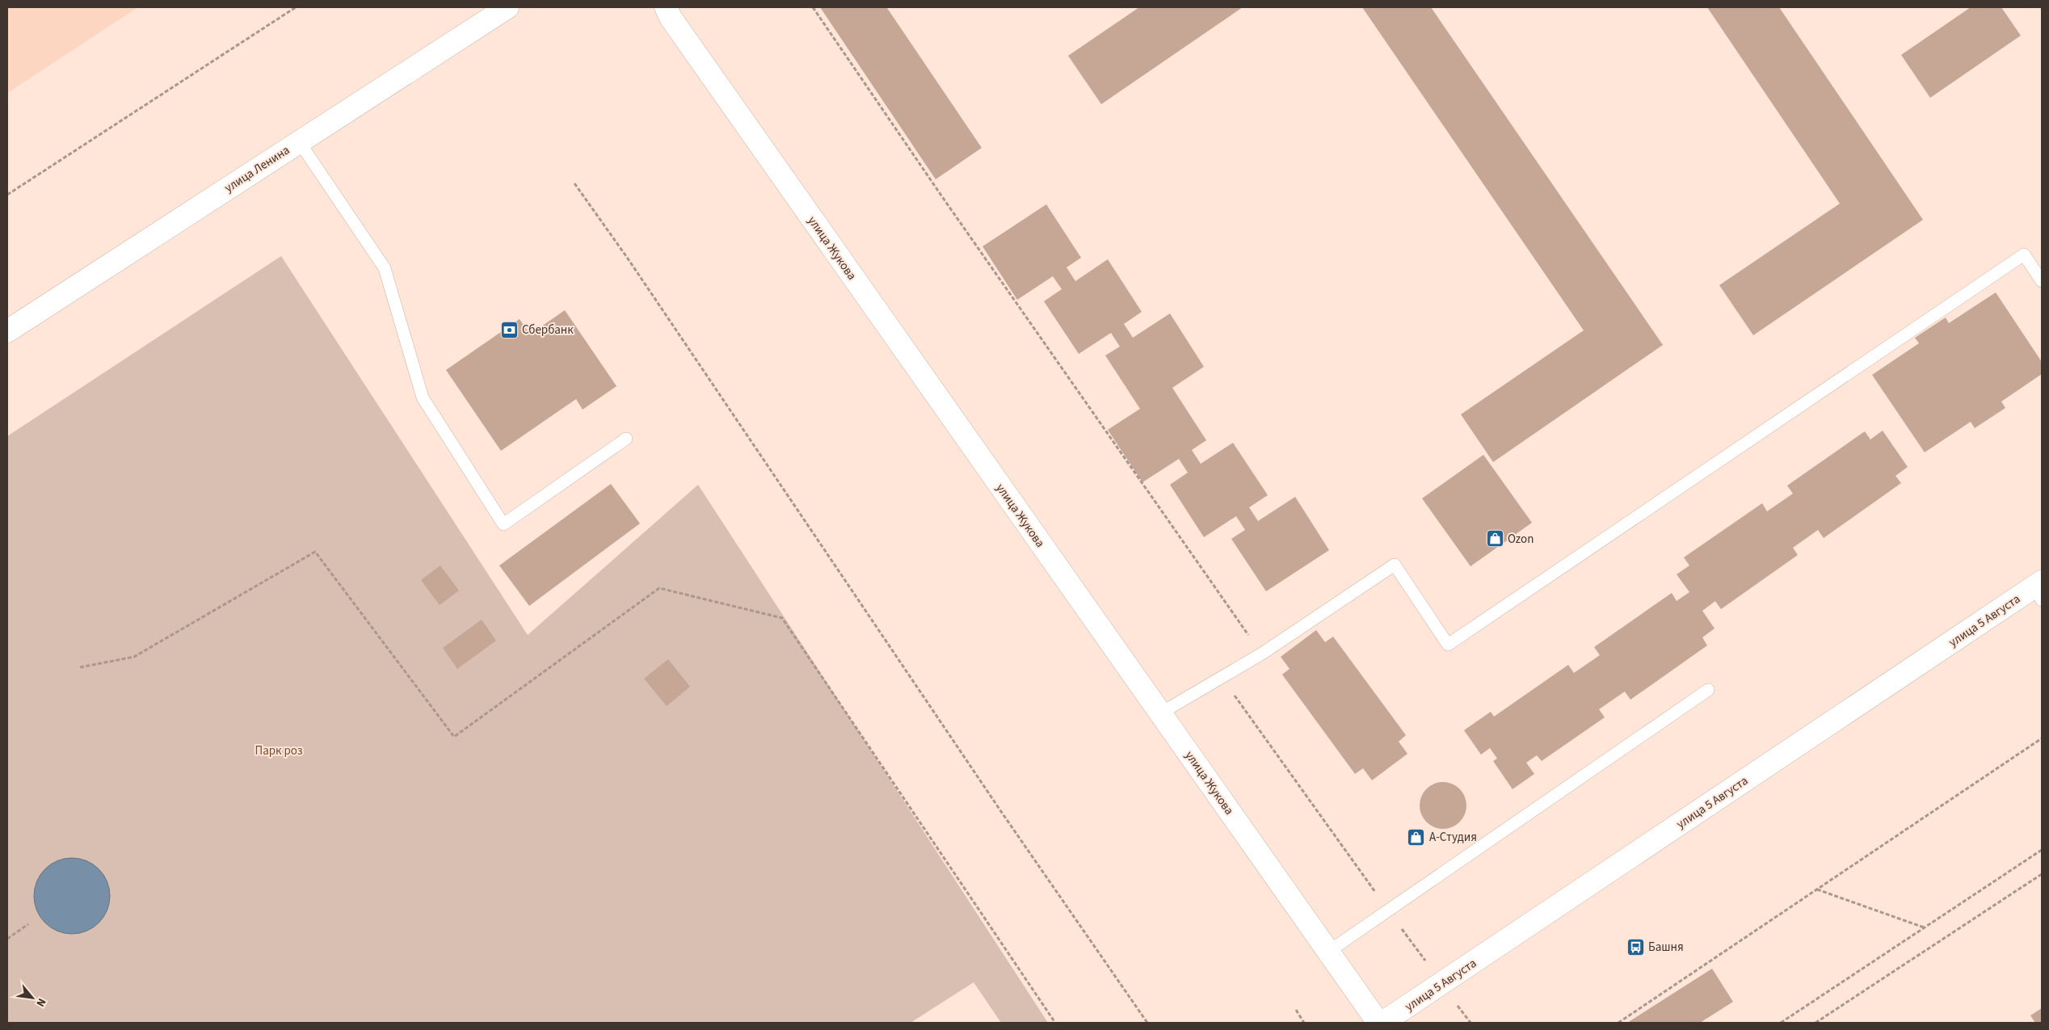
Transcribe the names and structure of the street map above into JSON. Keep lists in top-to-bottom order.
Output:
{
  "streets": {
    "street": ["улица Ленина", "улица Жукова", "улица 5 Августа"]
  },
  "parks": ["Парк роз"],
  "places": {
    "bank": ["Сбербанк"],
    "shop": ["Ozon", "А-Студия"],
    "bus stop": ["Башня"]
  },
  "north": "bottom right"
}
